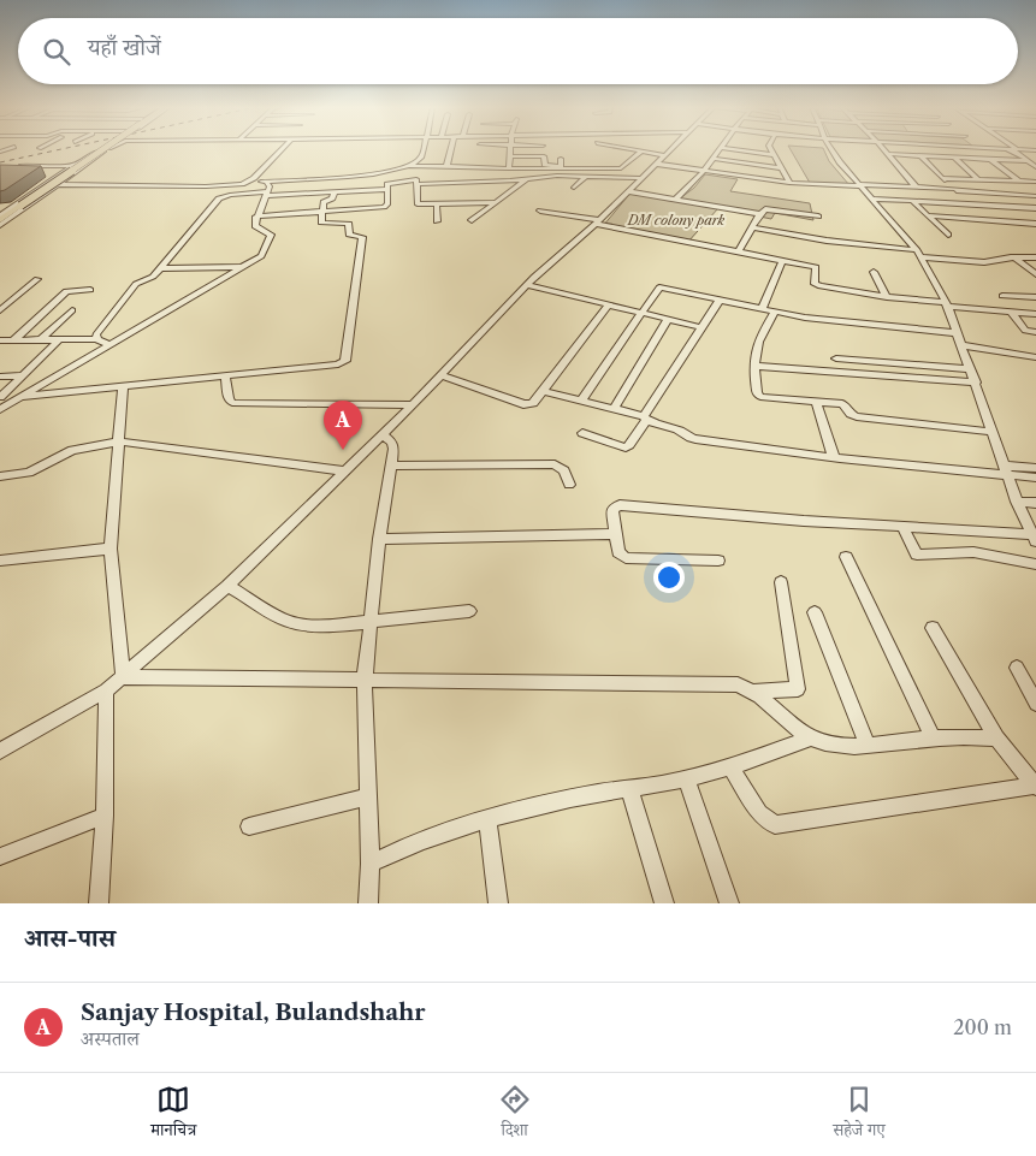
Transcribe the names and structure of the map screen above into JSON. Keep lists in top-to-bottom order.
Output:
{
  "parks": ["DM colony park"],
  "page": {
    "search": "यहाँ खोजें",
    "pins": "A",
    "heading": "आस-पास",
    "list": [
      {
        "mark": "A",
        "name": "Sanjay Hospital, Bulandshahr",
        "note": "अस्पताल",
        "value": "200 m"
      }
    ],
    "nav": ["मानचित्र", "दिशा", "सहेजे गए"]
  }
}
